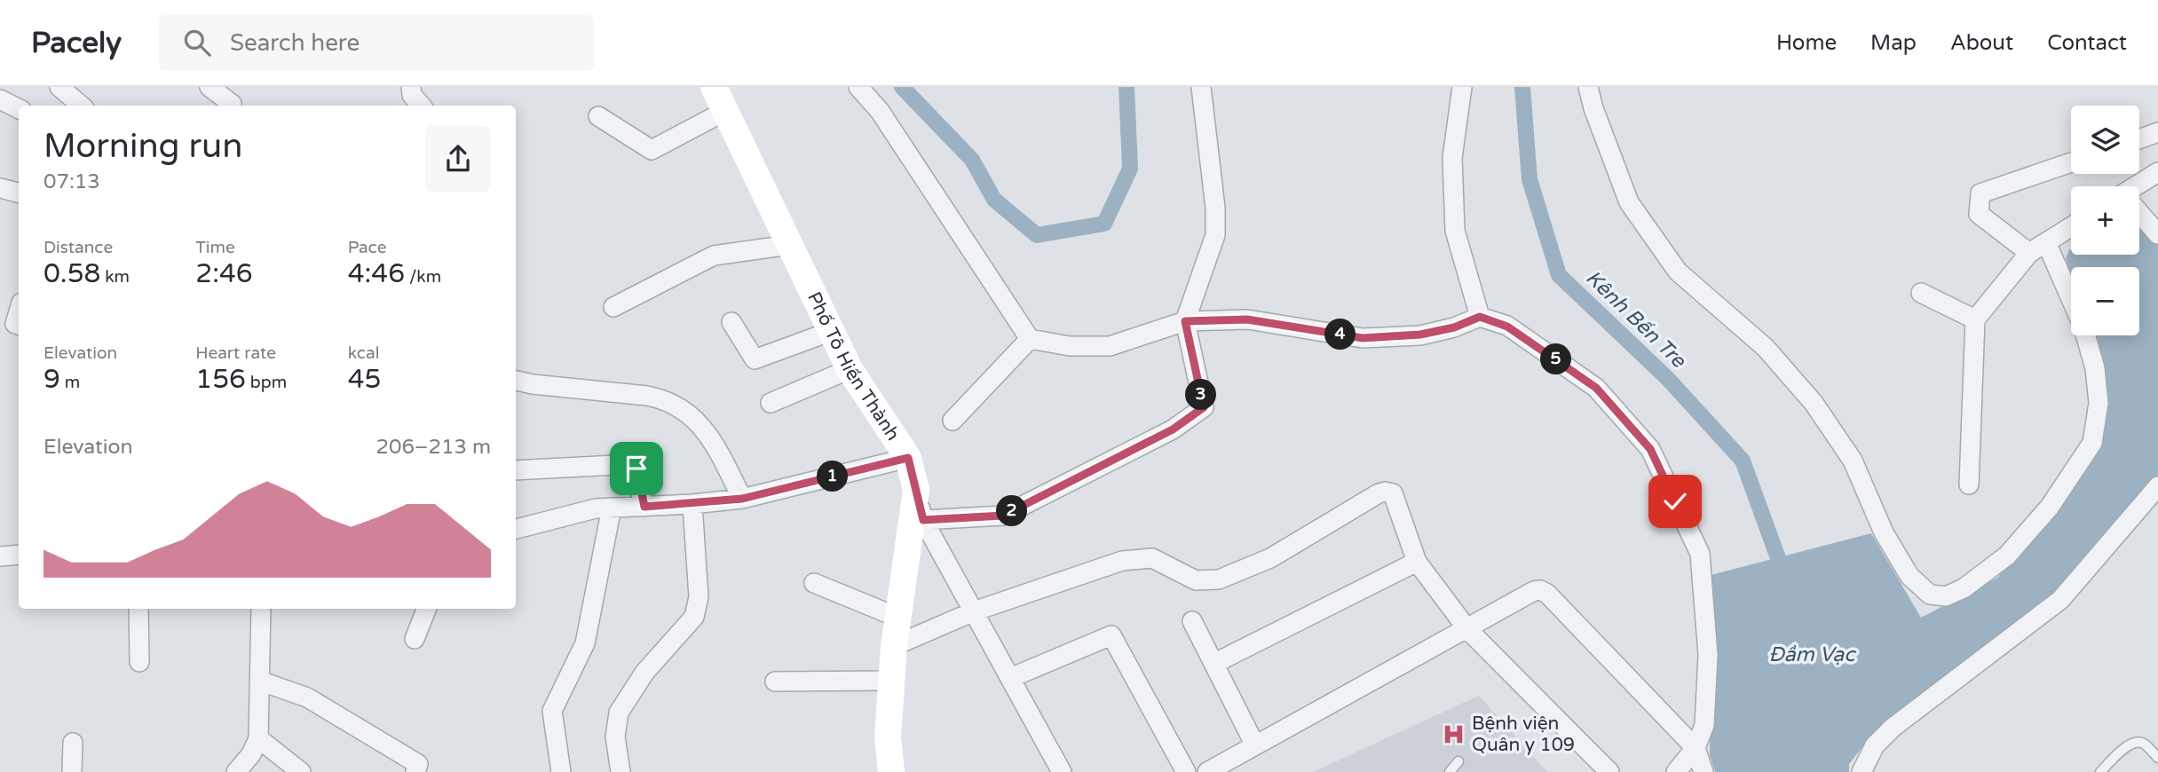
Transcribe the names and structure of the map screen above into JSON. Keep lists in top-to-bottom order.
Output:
{
  "streets": {
    "street": ["Phố Tô Hiến Thành"]
  },
  "water": ["Kênh Bến Tre", "Đầm Vạc"],
  "places": {
    "hospital": ["Bệnh viện Quân y 109"]
  },
  "page": {
    "header": "Pacely",
    "search": "Search here",
    "nav": [
      "Home",
      "Map",
      "About",
      "Contact"
    ],
    "map_buttons": ["+", "−"],
    "heading": ["Morning run", "07:13"],
    "stats": [
      ["Distance", "0.58 km"],
      ["Time", "2:46"],
      ["Pace", "4:46 /km"],
      ["Elevation", "9 m"],
      ["Heart rate", "156 bpm"],
      ["kcal", "45"]
    ],
    "pins": [
      "4",
      "5",
      "3",
      "1",
      "2"
    ],
    "chart": ["Elevation", "206–213 m"]
  }
}
